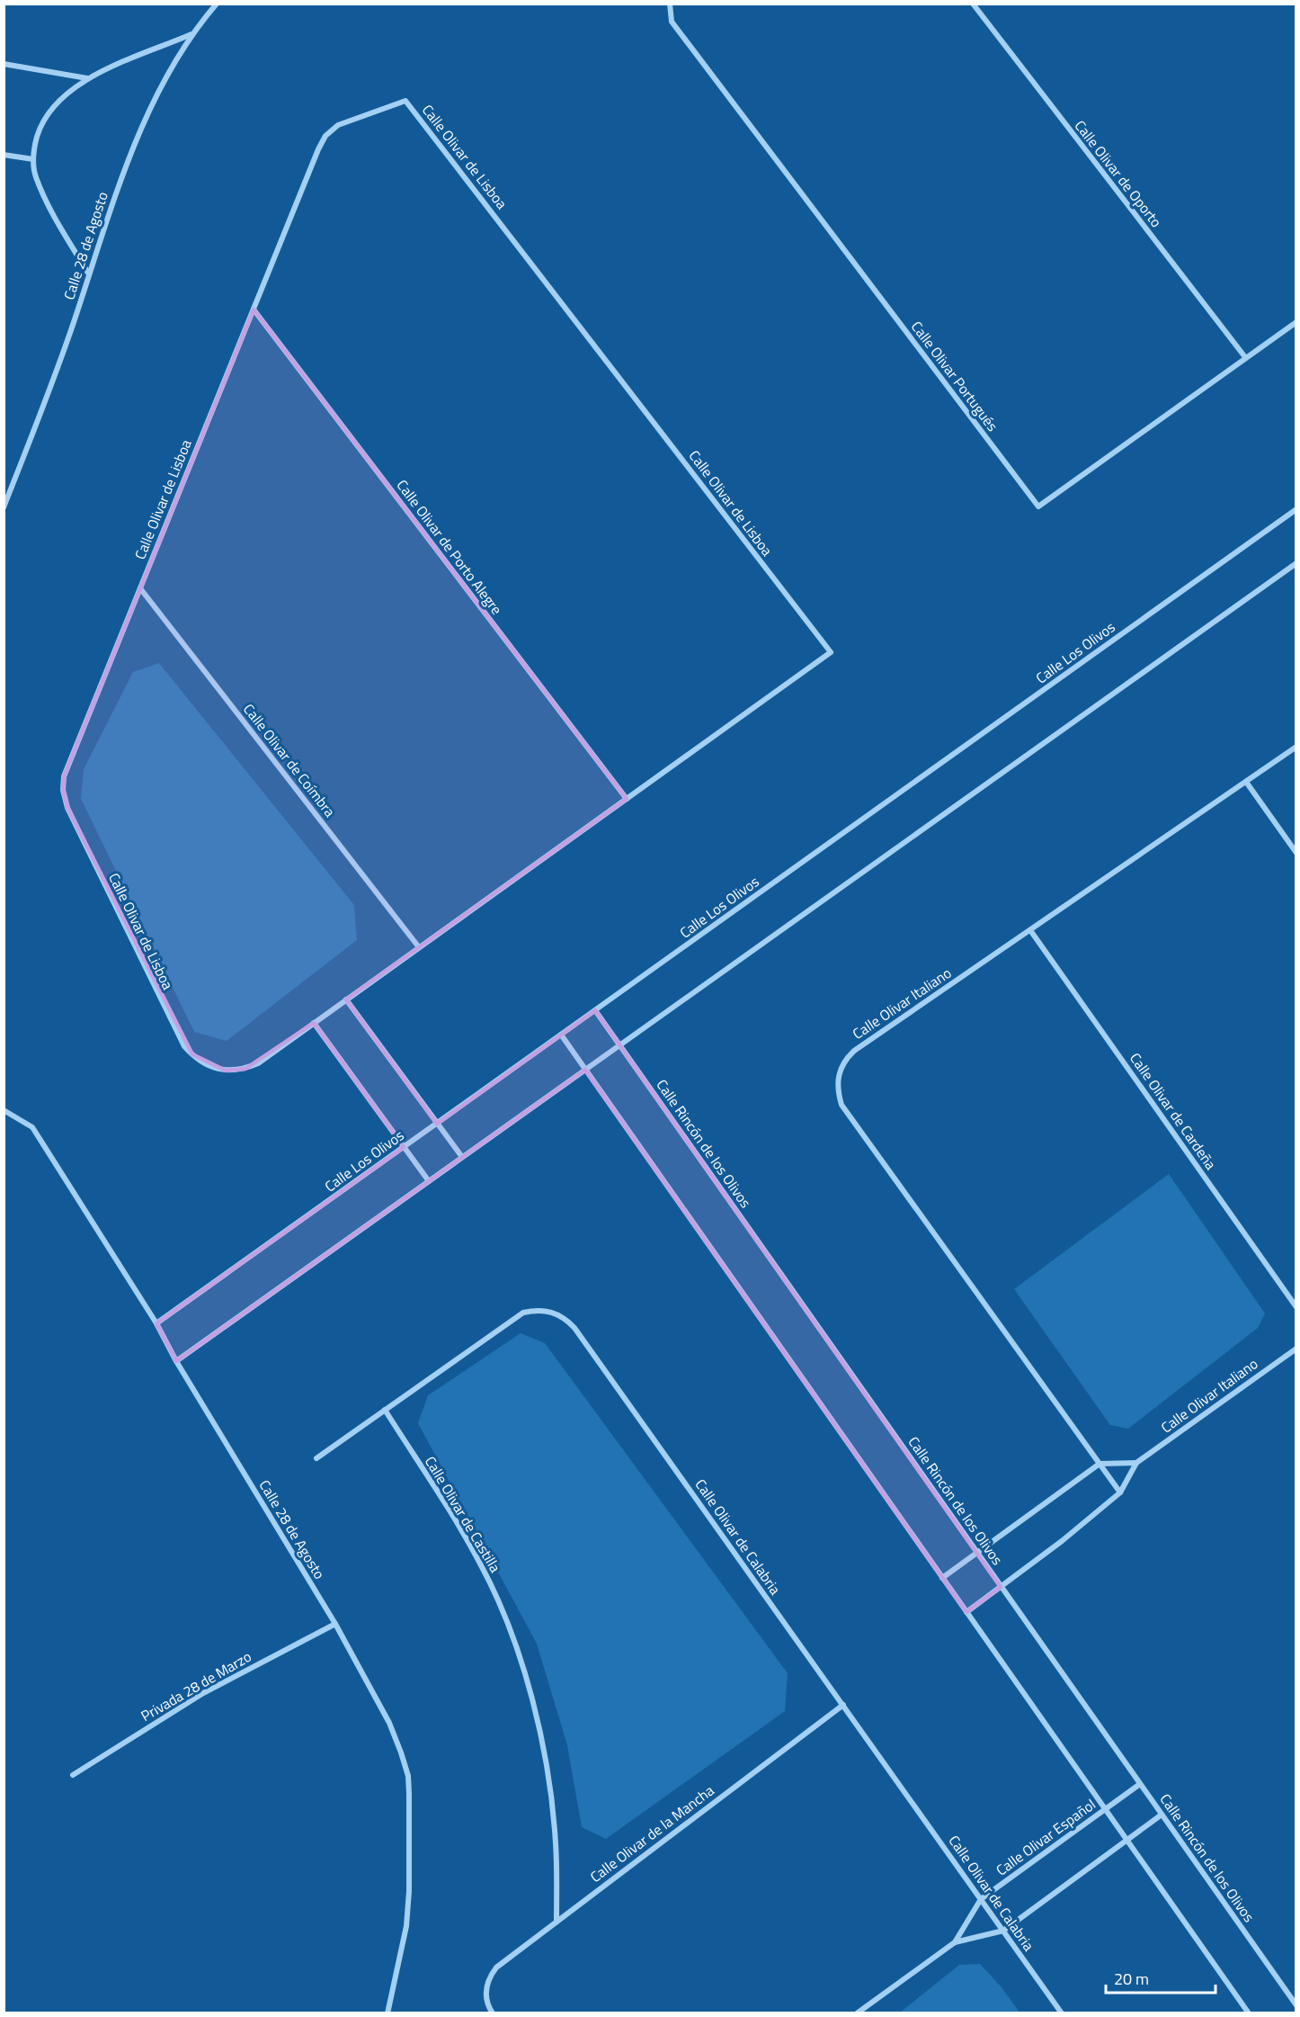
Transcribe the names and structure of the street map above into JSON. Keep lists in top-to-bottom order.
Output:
{
  "streets": {
    "street": [
      "Calle Olivar de Lisboa",
      "Calle Olivar de Oporto",
      "Calle 28 de Agosto",
      "Calle Olivar Portugués",
      "Calle Olivar de Porto Alegre",
      "Calle Los Olivos",
      "Calle Olivar de Coímbra",
      "Calle Olivar Italiano",
      "Calle Olivar de Cardeña",
      "Calle Rincón de los Olivos",
      "Calle Olivar de Castilla",
      "Calle Olivar de Calabria",
      "Privada 28 de Marzo",
      "Calle Olivar de la Mancha",
      "Calle Olivar Español"
    ]
  },
  "crossings": [
    ["Calle Olivar de Lisboa", "Calle Olivar de Porto Alegre"],
    ["Calle Olivar de Lisboa", "Calle Olivar de Coímbra"],
    ["Calle Olivar de Oporto", "Calle Olivar Portugués"],
    ["Calle 28 de Agosto", "Calle Los Olivos"],
    ["Calle 28 de Agosto", "Privada 28 de Marzo"],
    ["Calle Los Olivos", "Calle Rincón de los Olivos"],
    ["Calle Olivar Italiano", "Calle Olivar de Cardeña"],
    ["Calle Olivar Italiano", "Calle Rincón de los Olivos"],
    ["Calle Rincón de los Olivos", "Calle Olivar Español"],
    ["Calle Olivar de Castilla", "Calle Olivar de Calabria"],
    ["Calle Olivar de Castilla", "Calle Olivar de la Mancha"],
    ["Calle Olivar de Calabria", "Calle Olivar de la Mancha"],
    ["Calle Olivar de Calabria", "Calle Olivar Español"]
  ],
  "scale_bar": "20 m"
}
